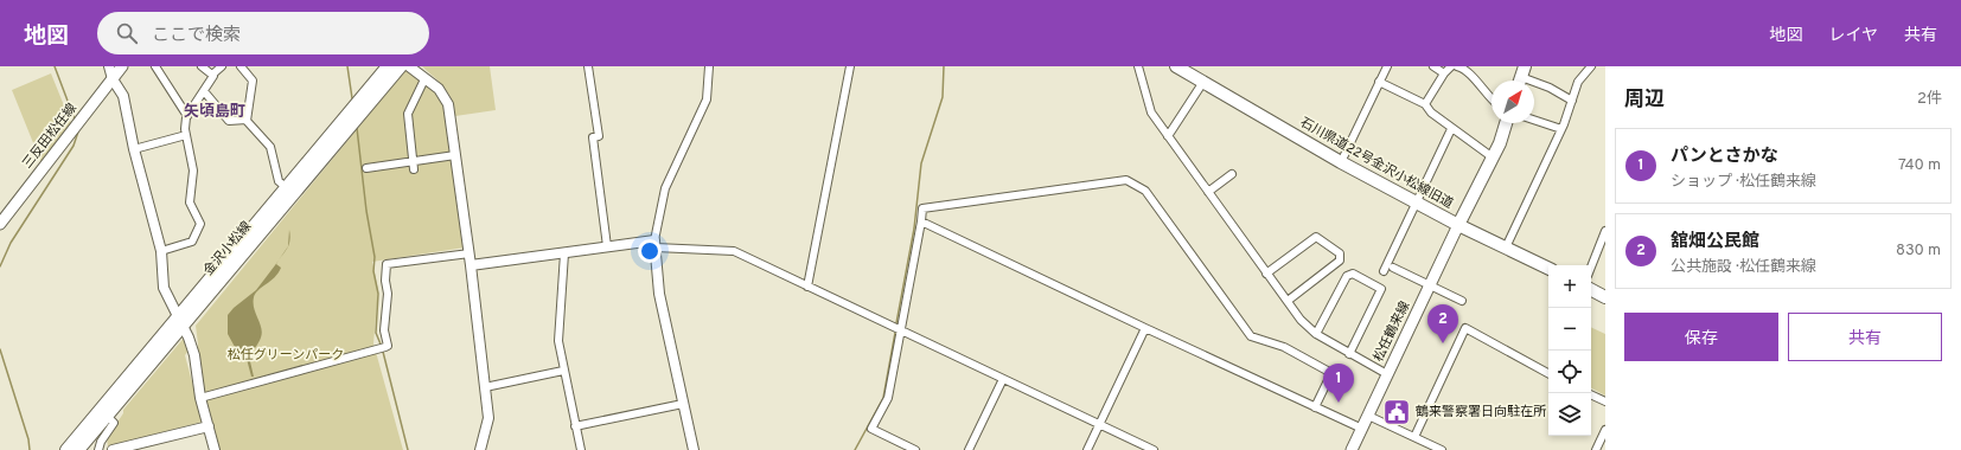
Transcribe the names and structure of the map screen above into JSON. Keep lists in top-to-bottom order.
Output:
{
  "streets": {
    "main road": [
      "三反田松任線",
      "石川県道22号金沢小松線旧道",
      "金沢小松線",
      "松任鶴来線"
    ]
  },
  "crossings": [
    ["石川県道22号金沢小松線旧道", "松任鶴来線"]
  ],
  "districts": ["矢頃島町"],
  "parks": ["松任グリーンパーク"],
  "places": {
    "public building": ["鶴来警察署日向駐在所"]
  },
  "north": "top right",
  "page": {
    "header": "地図",
    "search": "ここで検索",
    "nav": ["地図", "レイヤ", "共有"],
    "heading": ["周辺", "2件"],
    "list": [
      {
        "mark": "1",
        "name": "パンとさかな",
        "note": "ショップ · 松任鶴来線",
        "value": "740 m"
      },
      {
        "mark": "2",
        "name": "舘畑公民館",
        "note": "公共施設 · 松任鶴来線",
        "value": "830 m"
      }
    ],
    "map_buttons": ["+", "−"],
    "buttons": ["保存", "共有"],
    "pins": ["2", "1"]
  }
}
